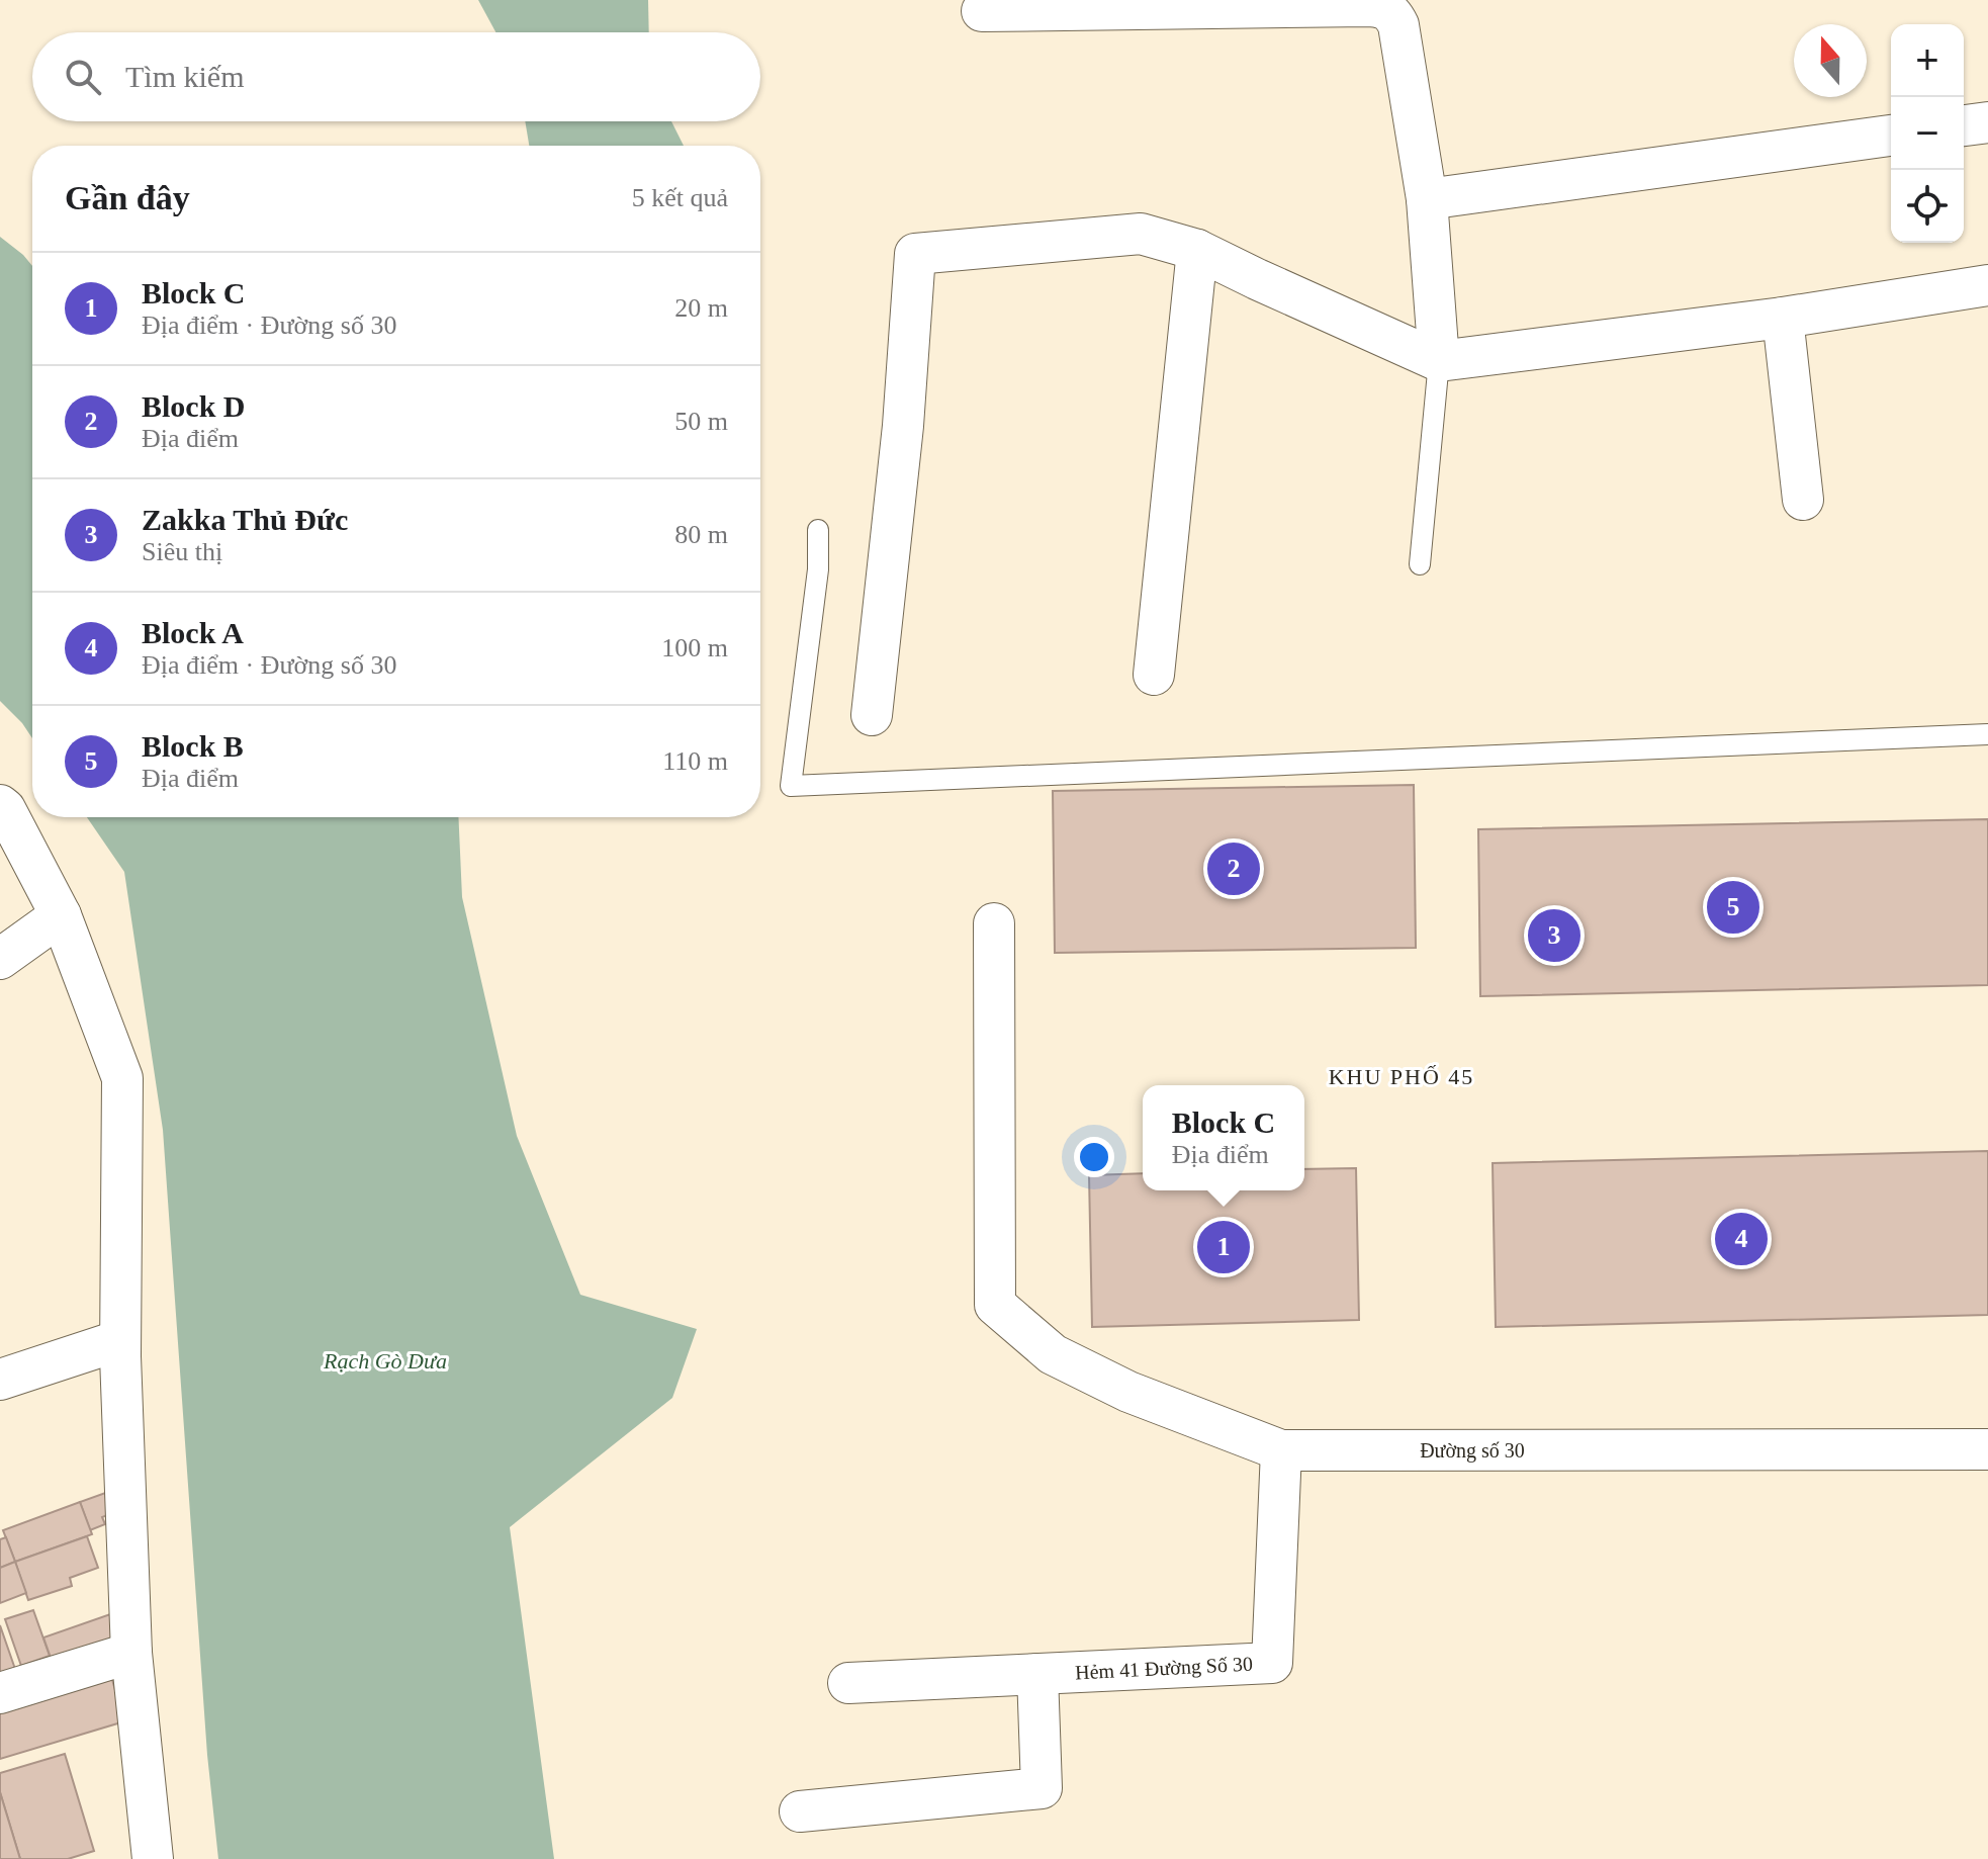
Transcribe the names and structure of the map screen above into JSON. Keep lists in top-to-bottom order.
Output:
{
  "streets": {
    "street": ["Đường số 30", "Hẻm 41 Đường Số 30"]
  },
  "crossings": [
    ["Đường số 30", "Hẻm 41 Đường Số 30"]
  ],
  "districts": ["KHU PHỐ 45"],
  "water": ["Rạch Gò Dưa"],
  "north": "top",
  "page": {
    "map_buttons": ["+", "−"],
    "search": "Tìm kiếm",
    "heading": ["Gần đây", "5 kết quả"],
    "list": [
      {
        "mark": "1",
        "name": "Block C",
        "note": "Địa điểm · Đường số 30",
        "value": "20 m"
      },
      {
        "mark": "2",
        "name": "Block D",
        "note": "Địa điểm",
        "value": "50 m"
      },
      {
        "mark": "3",
        "name": "Zakka Thủ Đức",
        "note": "Siêu thị",
        "value": "80 m"
      },
      {
        "mark": "4",
        "name": "Block A",
        "note": "Địa điểm · Đường số 30",
        "value": "100 m"
      },
      {
        "mark": "5",
        "name": "Block B",
        "note": "Địa điểm",
        "value": "110 m"
      }
    ],
    "pins": [
      "2",
      "5",
      "3",
      "4",
      "1"
    ],
    "popup": ["Block C", "Địa điểm"]
  }
}
